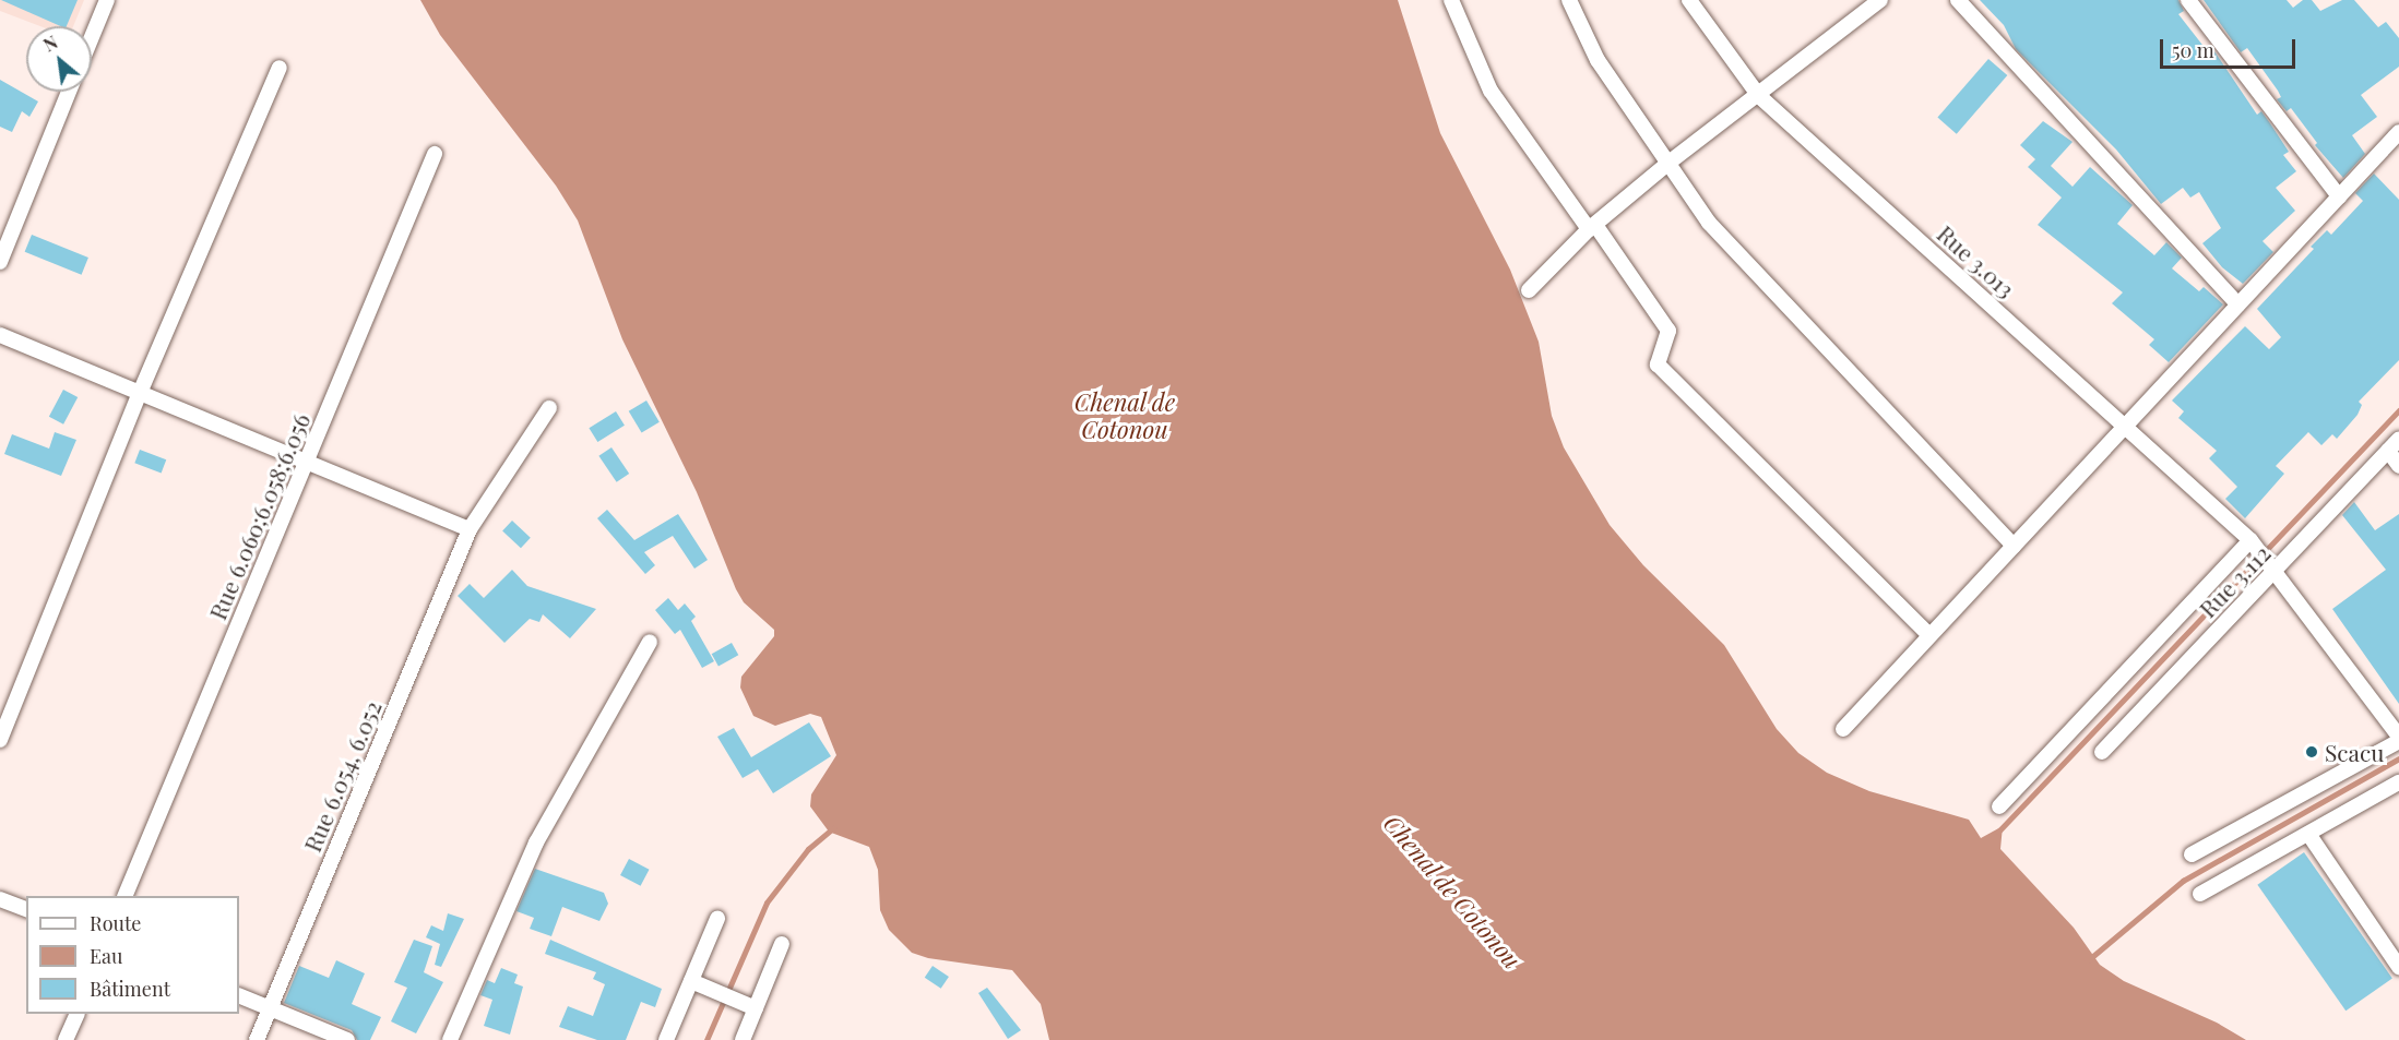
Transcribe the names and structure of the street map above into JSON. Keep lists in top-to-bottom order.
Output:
{
  "streets": {
    "street": [
      "Rue 3.013",
      "Rue 6.060;6.058;6.056",
      "Rue 3.112",
      "Rue 6.054, 6.052"
    ]
  },
  "crossings": [
    ["Rue 3.013", "Rue 3.112"]
  ],
  "water": ["Chenal de Cotonou"],
  "places": ["Scacu"],
  "legend": ["Route", "Eau", "Bâtiment"],
  "scale_bar": "50 m",
  "north": "top left"
}
